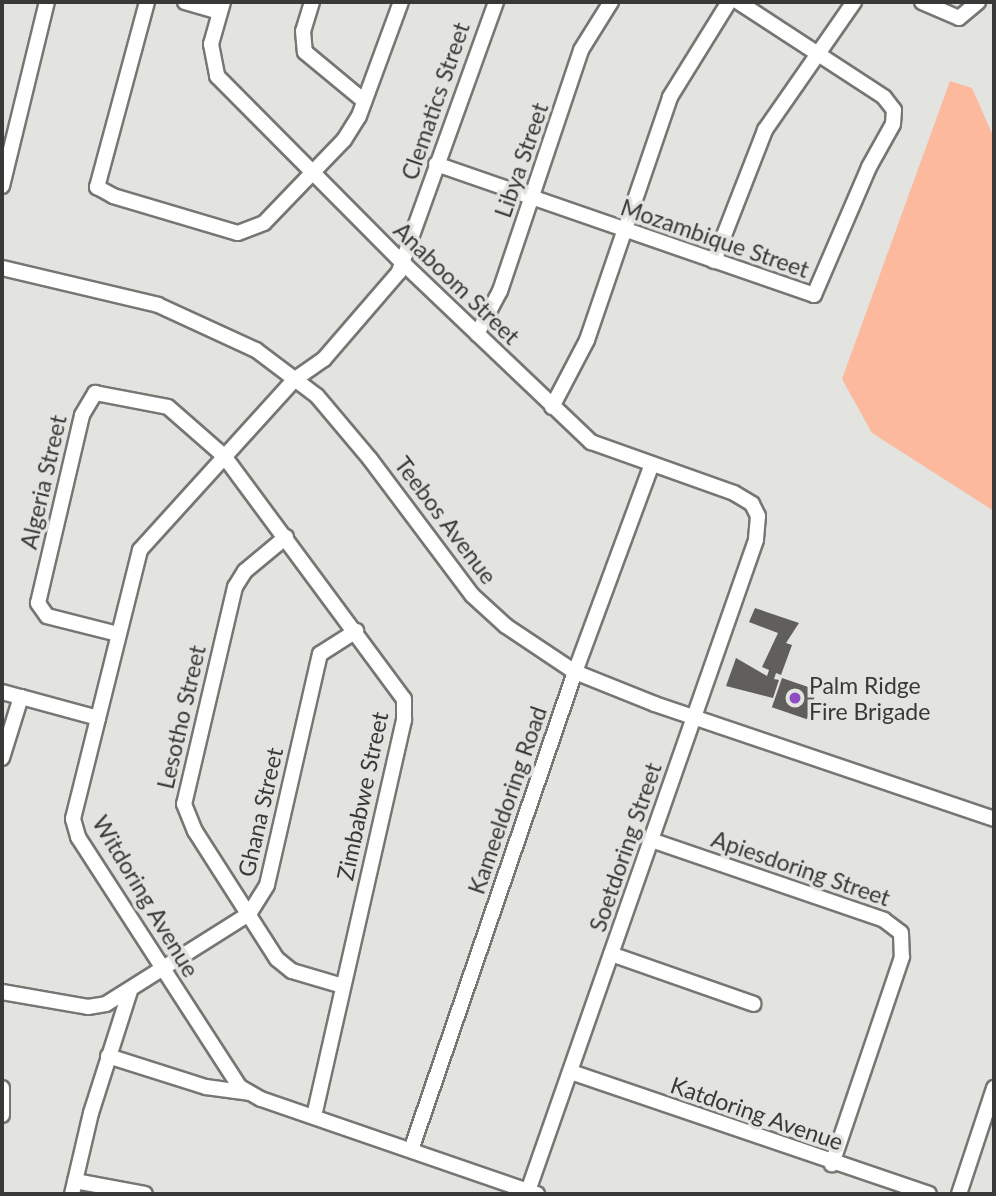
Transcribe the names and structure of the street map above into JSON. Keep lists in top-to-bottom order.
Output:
{
  "streets": {
    "street": [
      "Clematics Street",
      "Libya Street",
      "Mozambique Street",
      "Anaboom Street",
      "Algeria Street",
      "Teebos Avenue",
      "Lesotho Street",
      "Zimbabwe Street",
      "Kameeldoring Road",
      "Ghana Street",
      "Soetdoring Street",
      "Apiesdoring Street",
      "Witdoring Avenue",
      "Katdoring Avenue"
    ]
  },
  "crossings": [
    ["Clematics Street", "Mozambique Street"],
    ["Clematics Street", "Anaboom Street"],
    ["Clematics Street", "Teebos Avenue"],
    ["Clematics Street", "Witdoring Avenue"],
    ["Libya Street", "Mozambique Street"],
    ["Libya Street", "Anaboom Street"],
    ["Anaboom Street", "Kameeldoring Road"],
    ["Anaboom Street", "Soetdoring Street"],
    ["Algeria Street", "Zimbabwe Street"],
    ["Algeria Street", "Witdoring Avenue"],
    ["Teebos Avenue", "Kameeldoring Road"],
    ["Teebos Avenue", "Soetdoring Street"],
    ["Teebos Avenue", "Witdoring Avenue"],
    ["Lesotho Street", "Zimbabwe Street"],
    ["Lesotho Street", "Ghana Street"],
    ["Zimbabwe Street", "Ghana Street"],
    ["Zimbabwe Street", "Witdoring Avenue"],
    ["Kameeldoring Road", "Witdoring Avenue"],
    ["Ghana Street", "Witdoring Avenue"],
    ["Soetdoring Street", "Apiesdoring Street"],
    ["Soetdoring Street", "Witdoring Avenue"],
    ["Soetdoring Street", "Katdoring Avenue"],
    ["Apiesdoring Street", "Katdoring Avenue"]
  ],
  "places": ["Palm Ridge Fire Brigade"]
}
